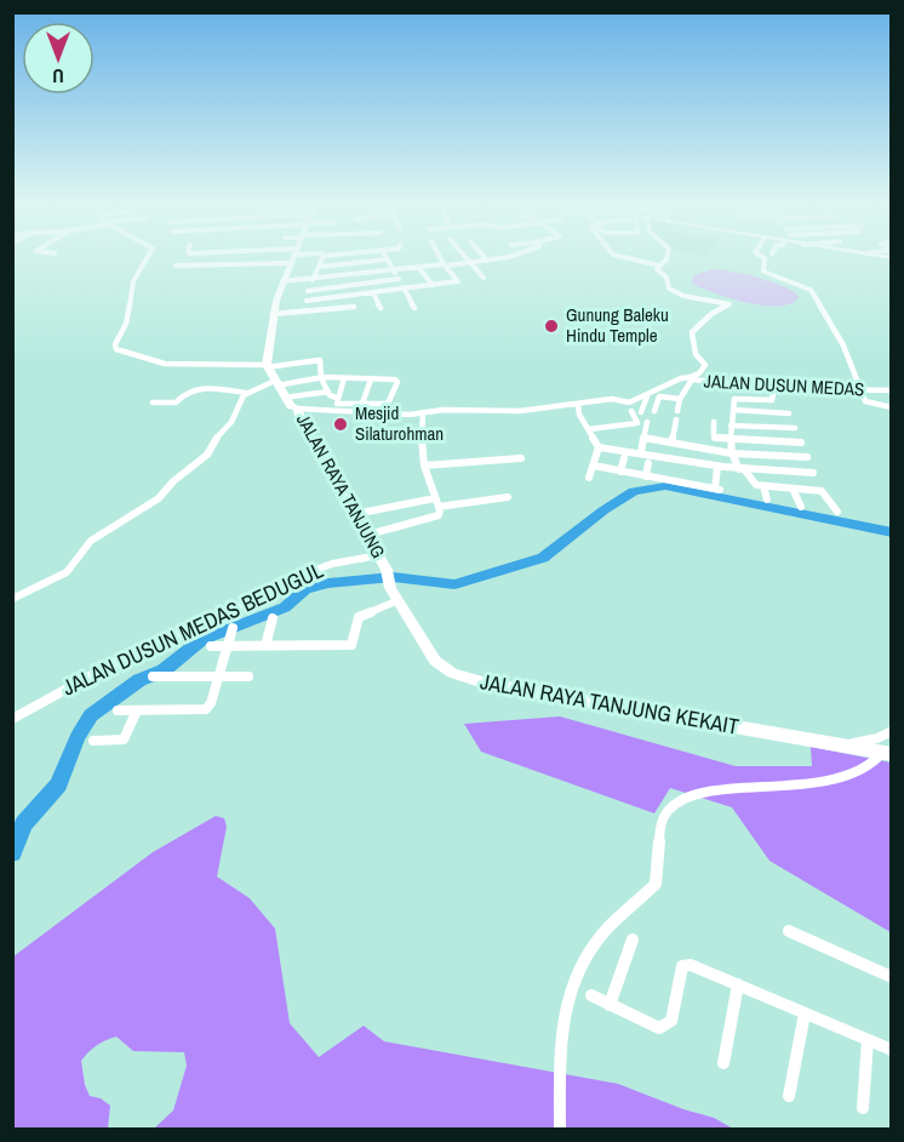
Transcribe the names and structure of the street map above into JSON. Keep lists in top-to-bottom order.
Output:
{
  "streets": {
    "main road": ["JALAN RAYA TANJUNG", "JALAN RAYA TANJUNG KEKAIT"],
    "street": ["JALAN DUSUN MEDAS", "JALAN DUSUN MEDAS BEDUGUL"]
  },
  "crossings": [
    ["JALAN RAYA TANJUNG", "JALAN DUSUN MEDAS BEDUGUL"],
    ["JALAN RAYA TANJUNG", "JALAN RAYA TANJUNG KEKAIT"]
  ],
  "places": ["Gunung Baleku Hindu Temple", "Mesjid Silaturohman"],
  "north": "bottom"
}
